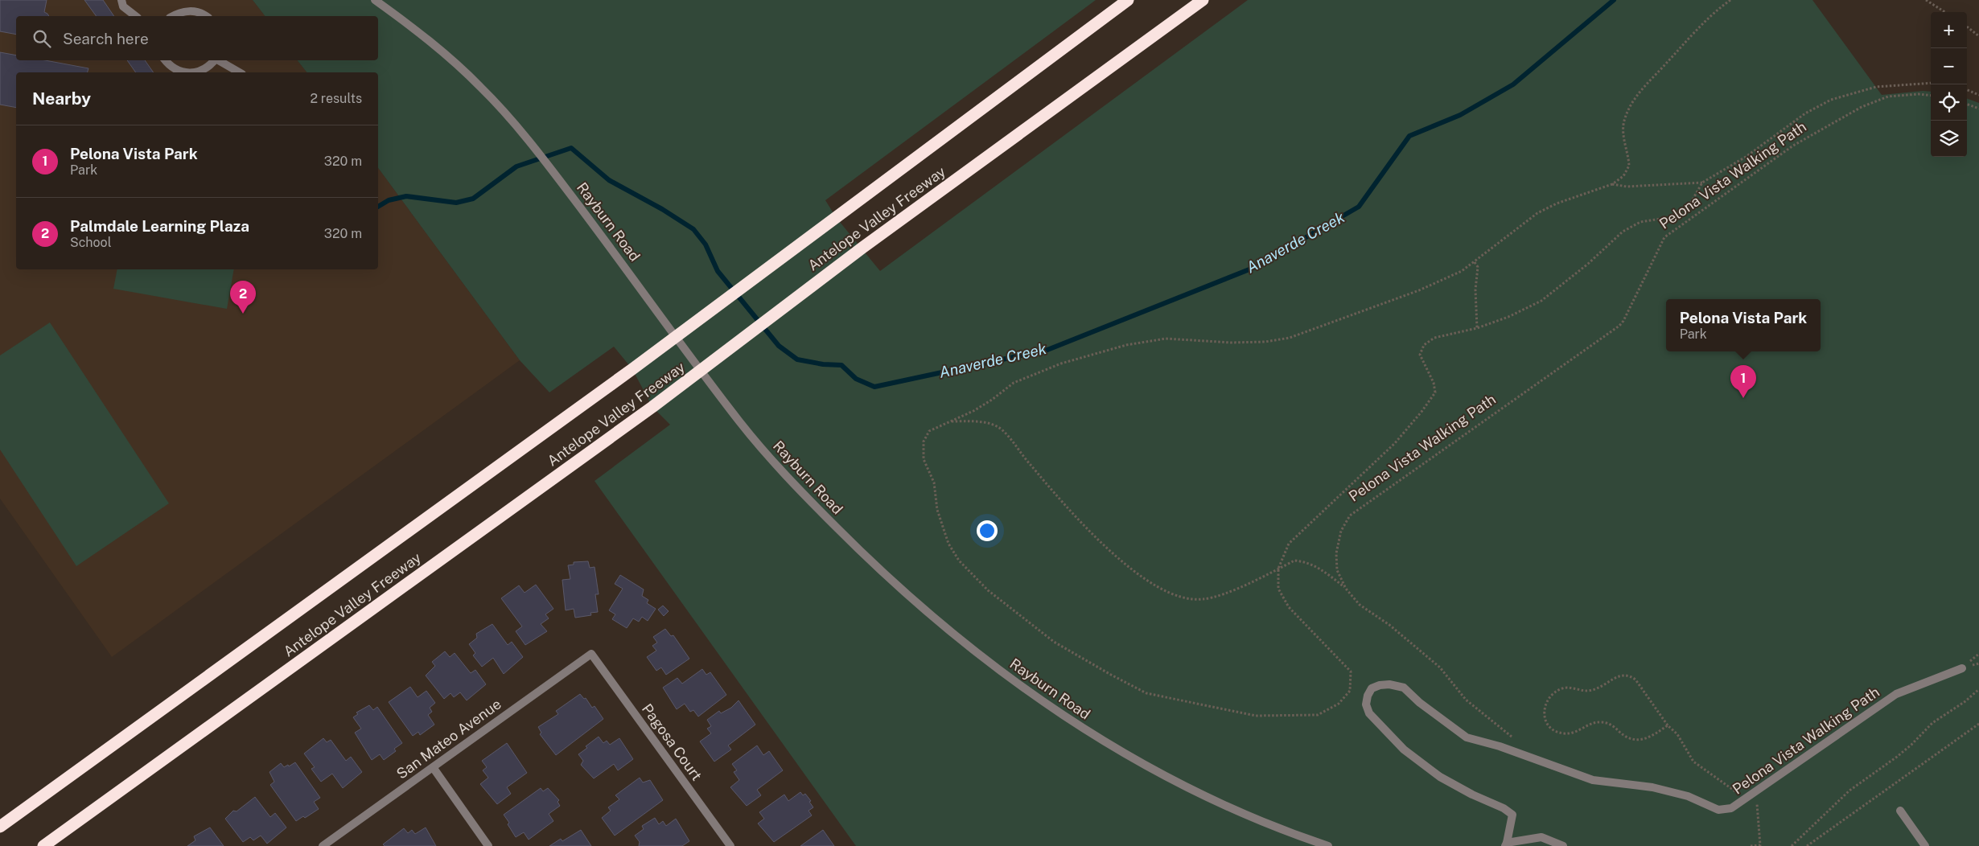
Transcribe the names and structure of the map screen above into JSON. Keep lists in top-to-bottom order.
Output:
{
  "streets": {
    "highway": ["Antelope Valley Freeway"],
    "street": [
      "Pelona Vista Walking Path",
      "Rayburn Road",
      "San Mateo Avenue",
      "Pagosa Court"
    ]
  },
  "crossings": [
    ["San Mateo Avenue", "Pagosa Court"]
  ],
  "water": ["Anaverde Creek"],
  "page": {
    "map_buttons": ["+", "−"],
    "search": "Search here",
    "heading": ["Nearby", "2 results"],
    "list": [
      {
        "mark": "1",
        "name": "Pelona Vista Park",
        "note": "Park",
        "value": "320 m"
      },
      {
        "mark": "2",
        "name": "Palmdale Learning Plaza",
        "note": "School",
        "value": "320 m"
      }
    ],
    "pins": ["2", "1"],
    "popup": ["Pelona Vista Park", "Park"]
  }
}
